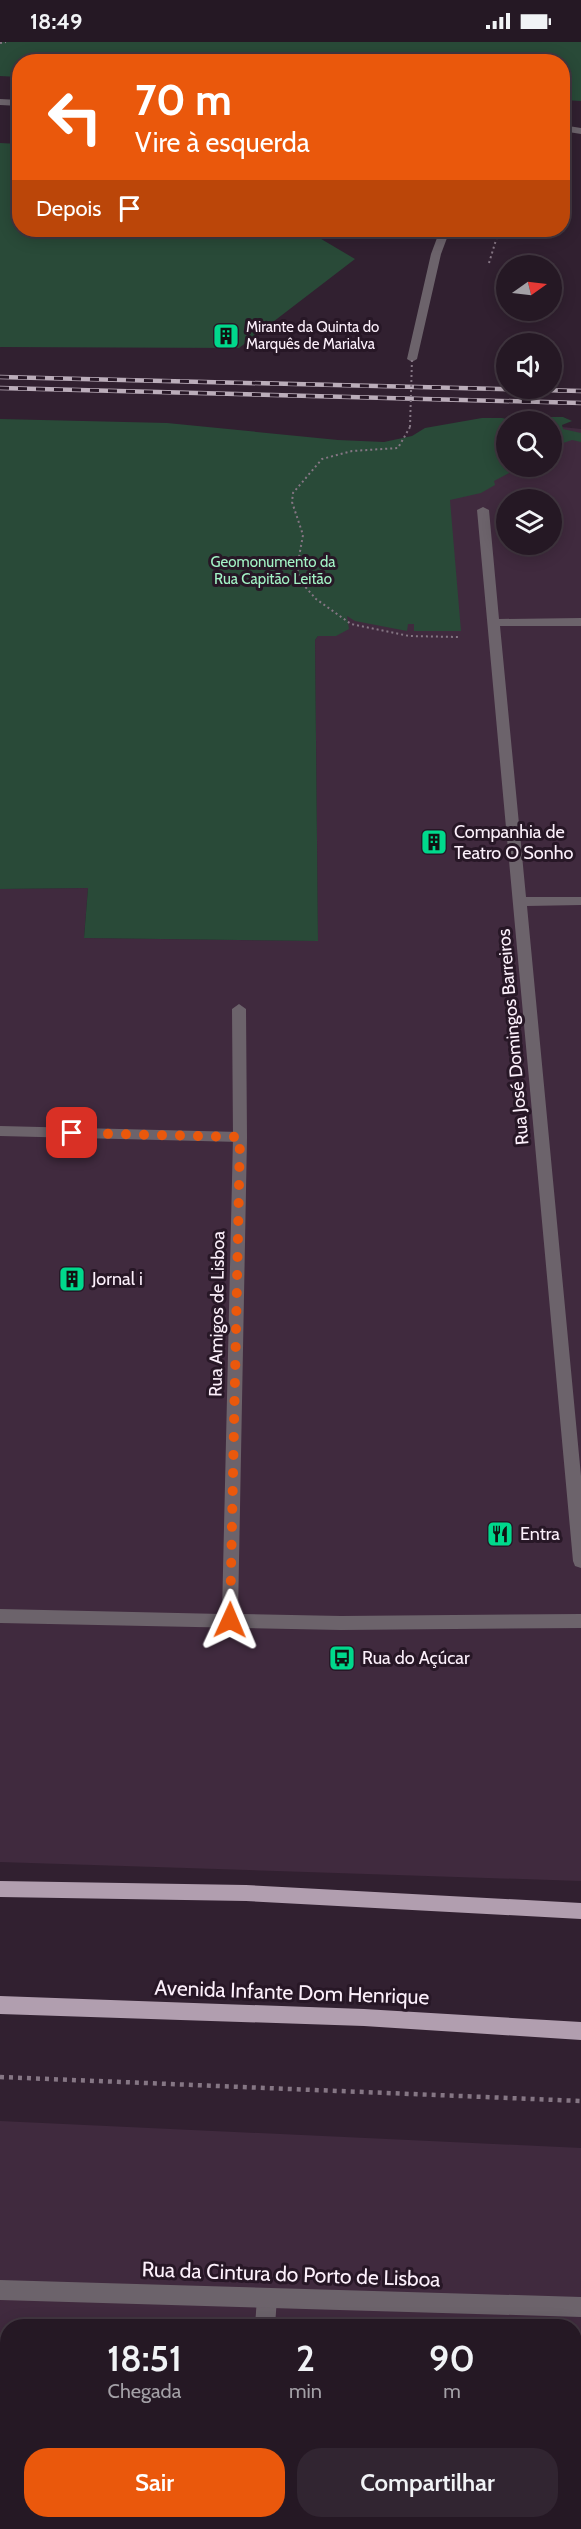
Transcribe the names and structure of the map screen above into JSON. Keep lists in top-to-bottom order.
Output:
{
  "streets": {
    "main road": ["Avenida Infante Dom Henrique"],
    "street": ["Rua José Domingos Barreiros", "Rua Amigos de Lisboa", "Rua da Cintura do Porto de Lisboa"]
  },
  "parks": ["Geomonumento da Rua Capitão Leitão"],
  "places": {
    "building": ["Mirante da Quinta do Marquês de Marialva", "Companhia de Teatro O Sonho", "Jornal i"],
    "restaurant": ["Entra"],
    "bus stop": ["Rua do Açúcar"]
  },
  "north": "right",
  "page": {
    "status": "18:49",
    "turn": ["70 m", "Vire à esquerda"],
    "then": "Depois",
    "eta": [
      "18:51",
      "Chegada",
      "2",
      "min",
      "90",
      "m"
    ],
    "buttons": ["Sair", "Compartilhar"]
  }
}
